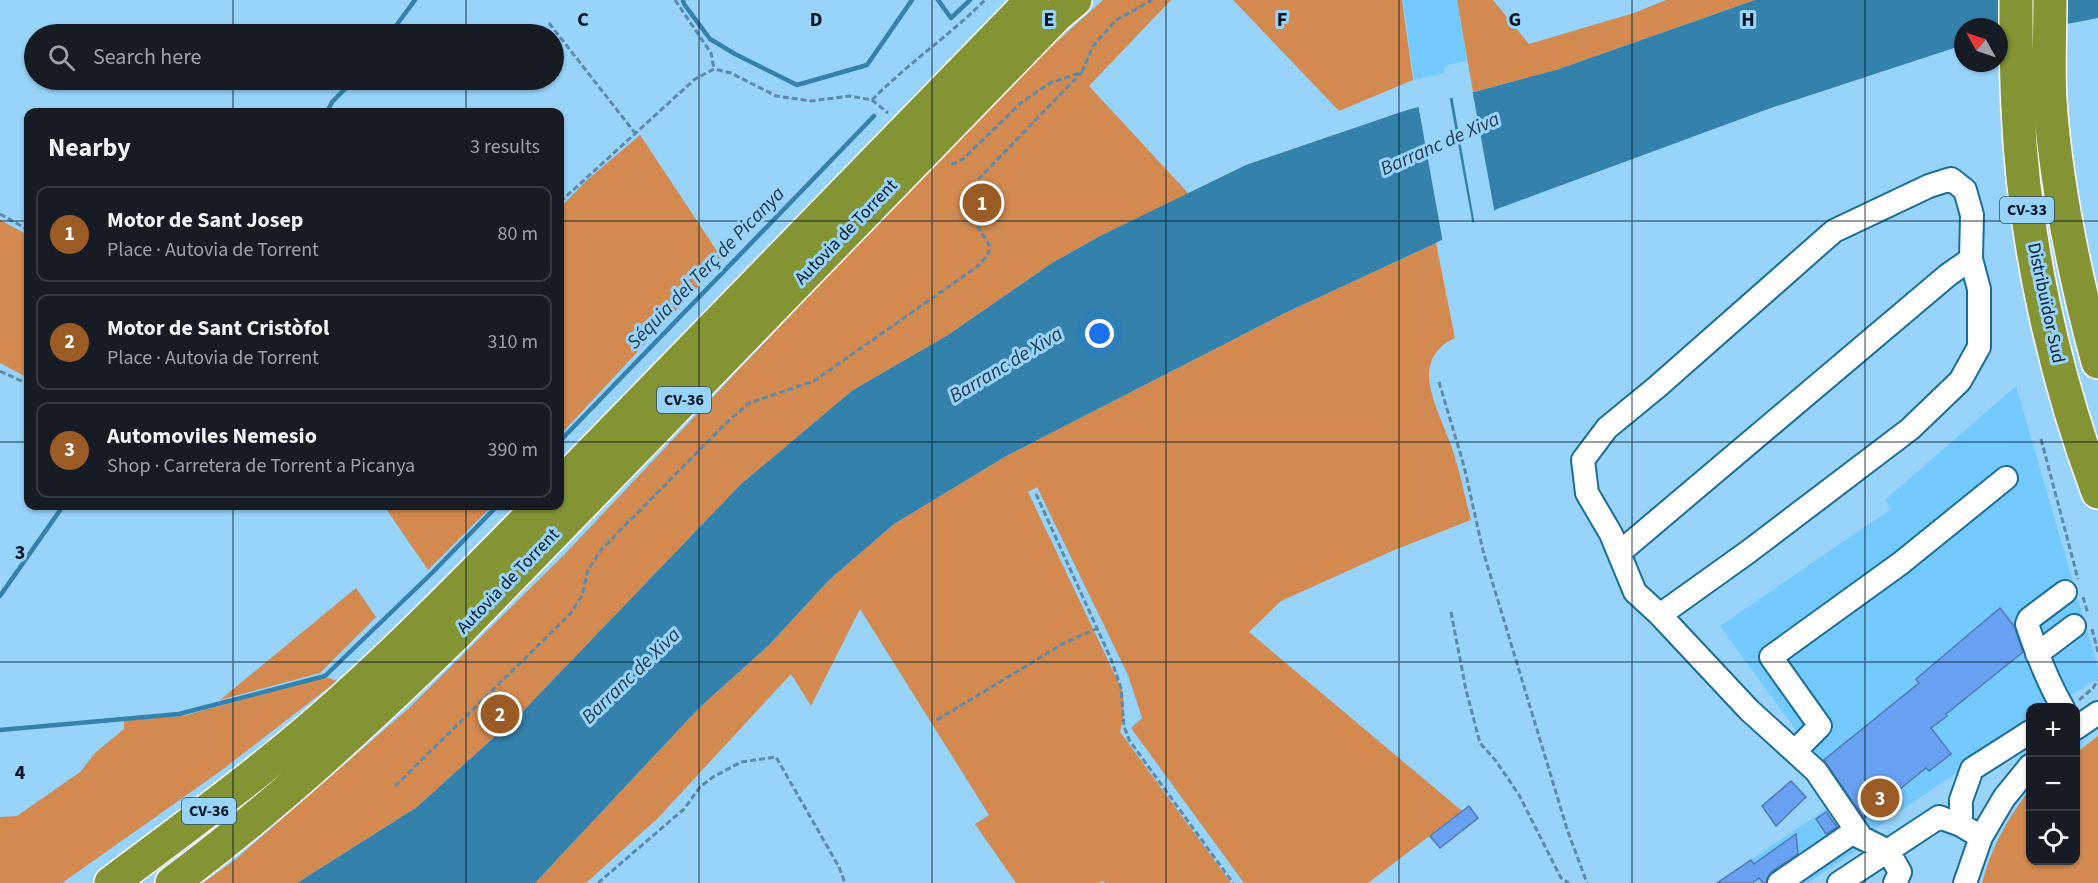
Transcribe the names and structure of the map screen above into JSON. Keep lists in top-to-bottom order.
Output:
{
  "streets": {
    "highway": [
      "CV-33",
      "Autovia de Torrent",
      "Distribuïdor Sud",
      "CV-36"
    ]
  },
  "water": ["Barranc de Xiva", "Séquia del Terç de Picanya"],
  "north": "top left",
  "page": {
    "search": "Search here",
    "heading": ["Nearby", "3 results"],
    "pins": ["1", "2", "3"],
    "list": [
      {
        "mark": "1",
        "name": "Motor de Sant Josep",
        "note": "Place · Autovia de Torrent",
        "value": "80 m"
      },
      {
        "mark": "2",
        "name": "Motor de Sant Cristòfol",
        "note": "Place · Autovia de Torrent",
        "value": "310 m"
      },
      {
        "mark": "3",
        "name": "Automoviles Nemesio",
        "note": "Shop · Carretera de Torrent a Picanya",
        "value": "390 m"
      }
    ],
    "map_buttons": ["+", "−"]
  },
  "grid": {
    "columns": [
      "C",
      "D",
      "E",
      "F",
      "G",
      "H"
    ],
    "rows": ["3", "4"]
  }
}
